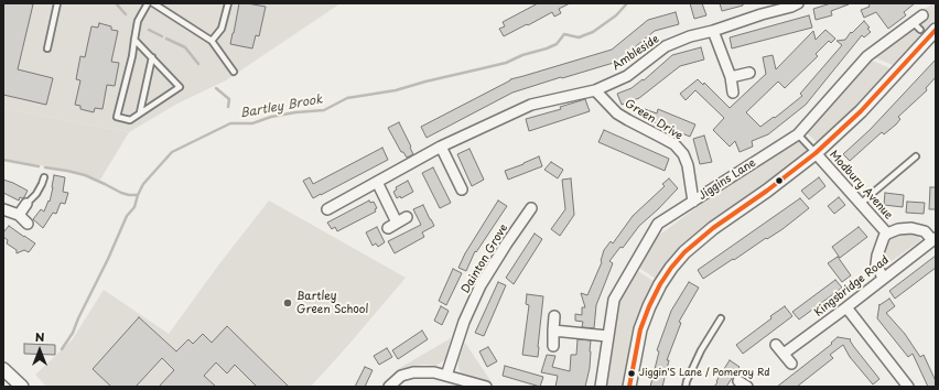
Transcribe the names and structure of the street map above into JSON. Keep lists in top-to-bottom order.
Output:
{
  "streets": {
    "street": [
      "Ambleside",
      "Green Drive",
      "Jiggins Lane",
      "Modbury Avenue",
      "Dainton Grove",
      "Kingsbridge Road"
    ]
  },
  "crossings": [
    ["Ambleside", "Green Drive"],
    ["Green Drive", "Jiggins Lane"],
    ["Modbury Avenue", "Kingsbridge Road"]
  ],
  "water": ["Bartley Brook"],
  "places": ["Bartley Green School", "Jiggin'S Lane / Pomeroy Rd"],
  "north": "top"
}
